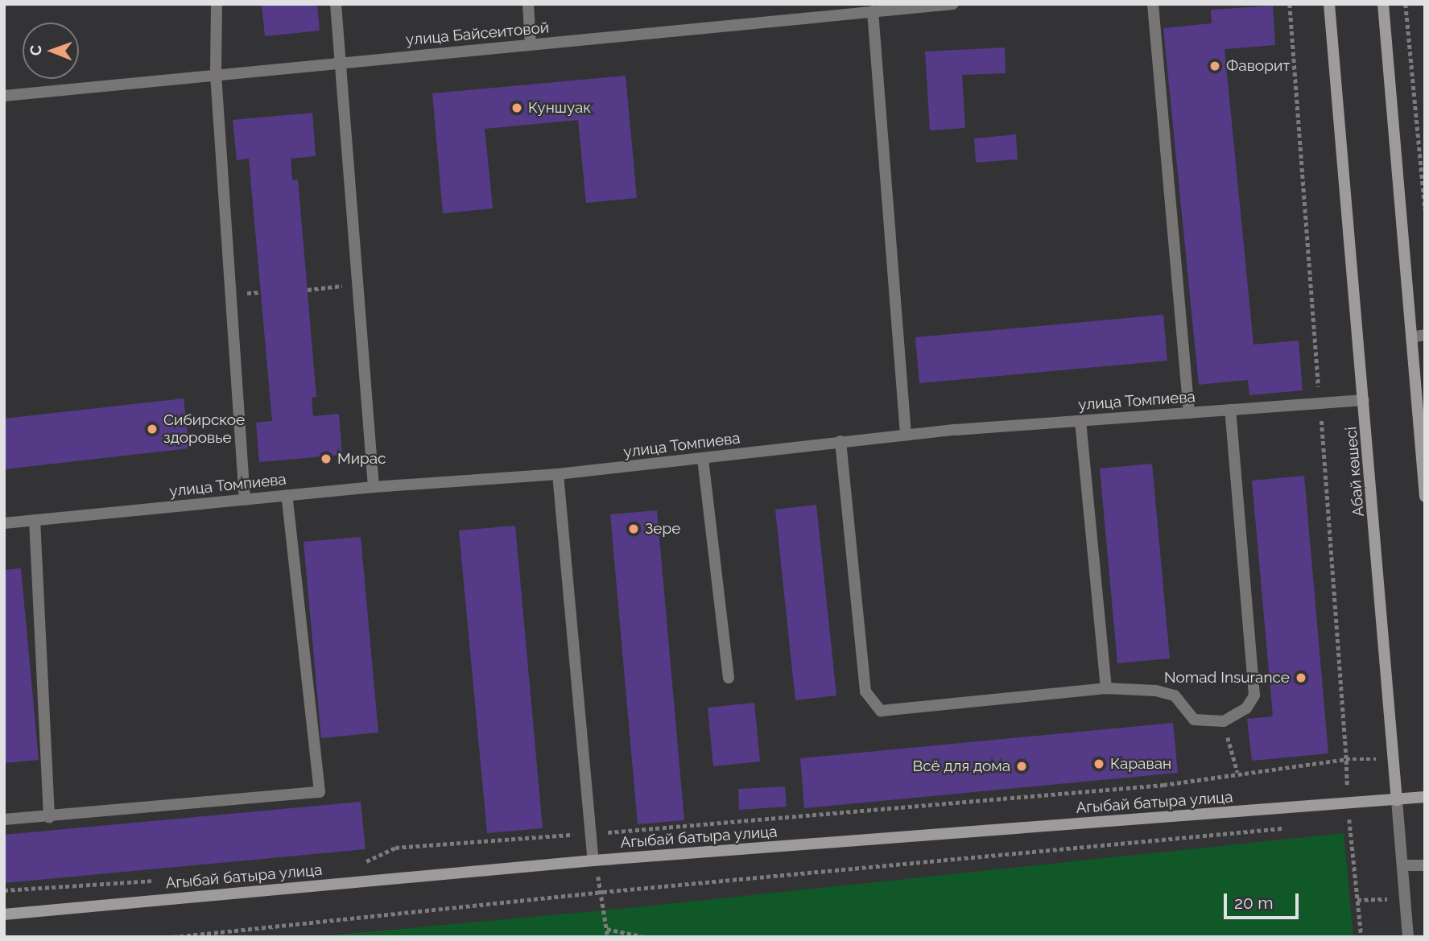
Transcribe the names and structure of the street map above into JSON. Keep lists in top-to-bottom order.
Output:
{
  "streets": {
    "main road": ["Абай көшесі", "Агыбай батыра улица"],
    "street": ["улица Байсеитовой", "улица Томпиева"]
  },
  "crossings": [
    ["улица Томпиева", "Абай көшесі"],
    ["Абай көшесі", "Агыбай батыра улица"]
  ],
  "places": [
    "Фаворит",
    "Куншуак",
    "Сибирское здоровье",
    "Мирас",
    "Зере",
    "Nomad Insurance",
    "Караван",
    "Всё для дома"
  ],
  "scale_bar": "20 m",
  "north": "left"
}
